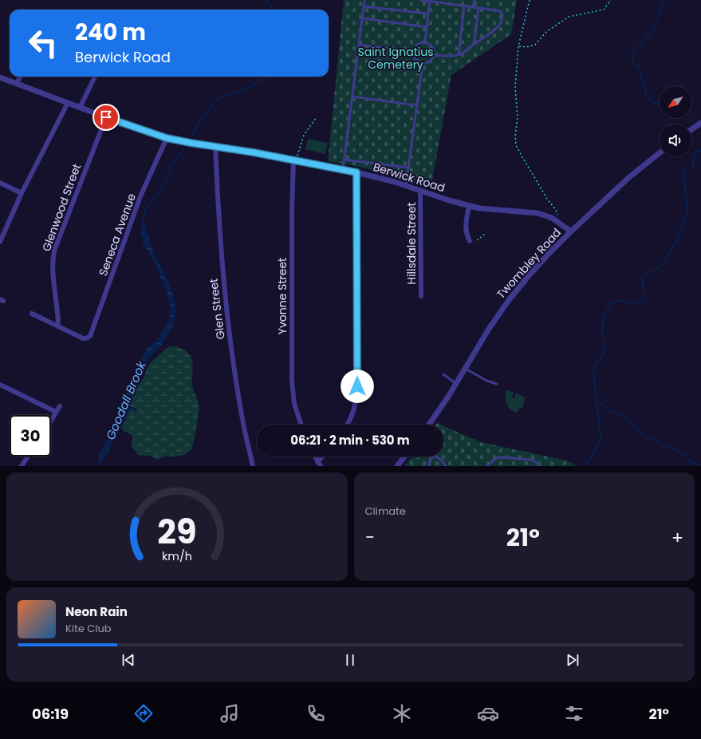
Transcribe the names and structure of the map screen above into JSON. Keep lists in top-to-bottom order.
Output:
{
  "streets": {
    "street": [
      "Berwick Road",
      "Glenwood Street",
      "Seneca Avenue",
      "Hillsdale Street",
      "Twombley Road",
      "Yvonne Street",
      "Glen Street"
    ]
  },
  "crossings": [
    ["Berwick Road", "Glenwood Street"],
    ["Berwick Road", "Seneca Avenue"],
    ["Berwick Road", "Hillsdale Street"],
    ["Berwick Road", "Twombley Road"],
    ["Berwick Road", "Yvonne Street"],
    ["Berwick Road", "Glen Street"],
    ["Glenwood Street", "Seneca Avenue"]
  ],
  "water": ["Goodall Brook"],
  "parks": ["Saint Ignatius Cemetery"],
  "north": "bottom left",
  "page": {
    "turn": ["240 m", "Berwick Road"],
    "limit": "30",
    "trip": "06:21 · 2 min · 530 m",
    "tile": "Climate",
    "heat": ["−", "21°", "+"],
    "song": ["Neon Rain", "Kite Club"],
    "tabs": ["06:19", "21°"],
    "gauge": ["29", "km/h"]
  }
}
